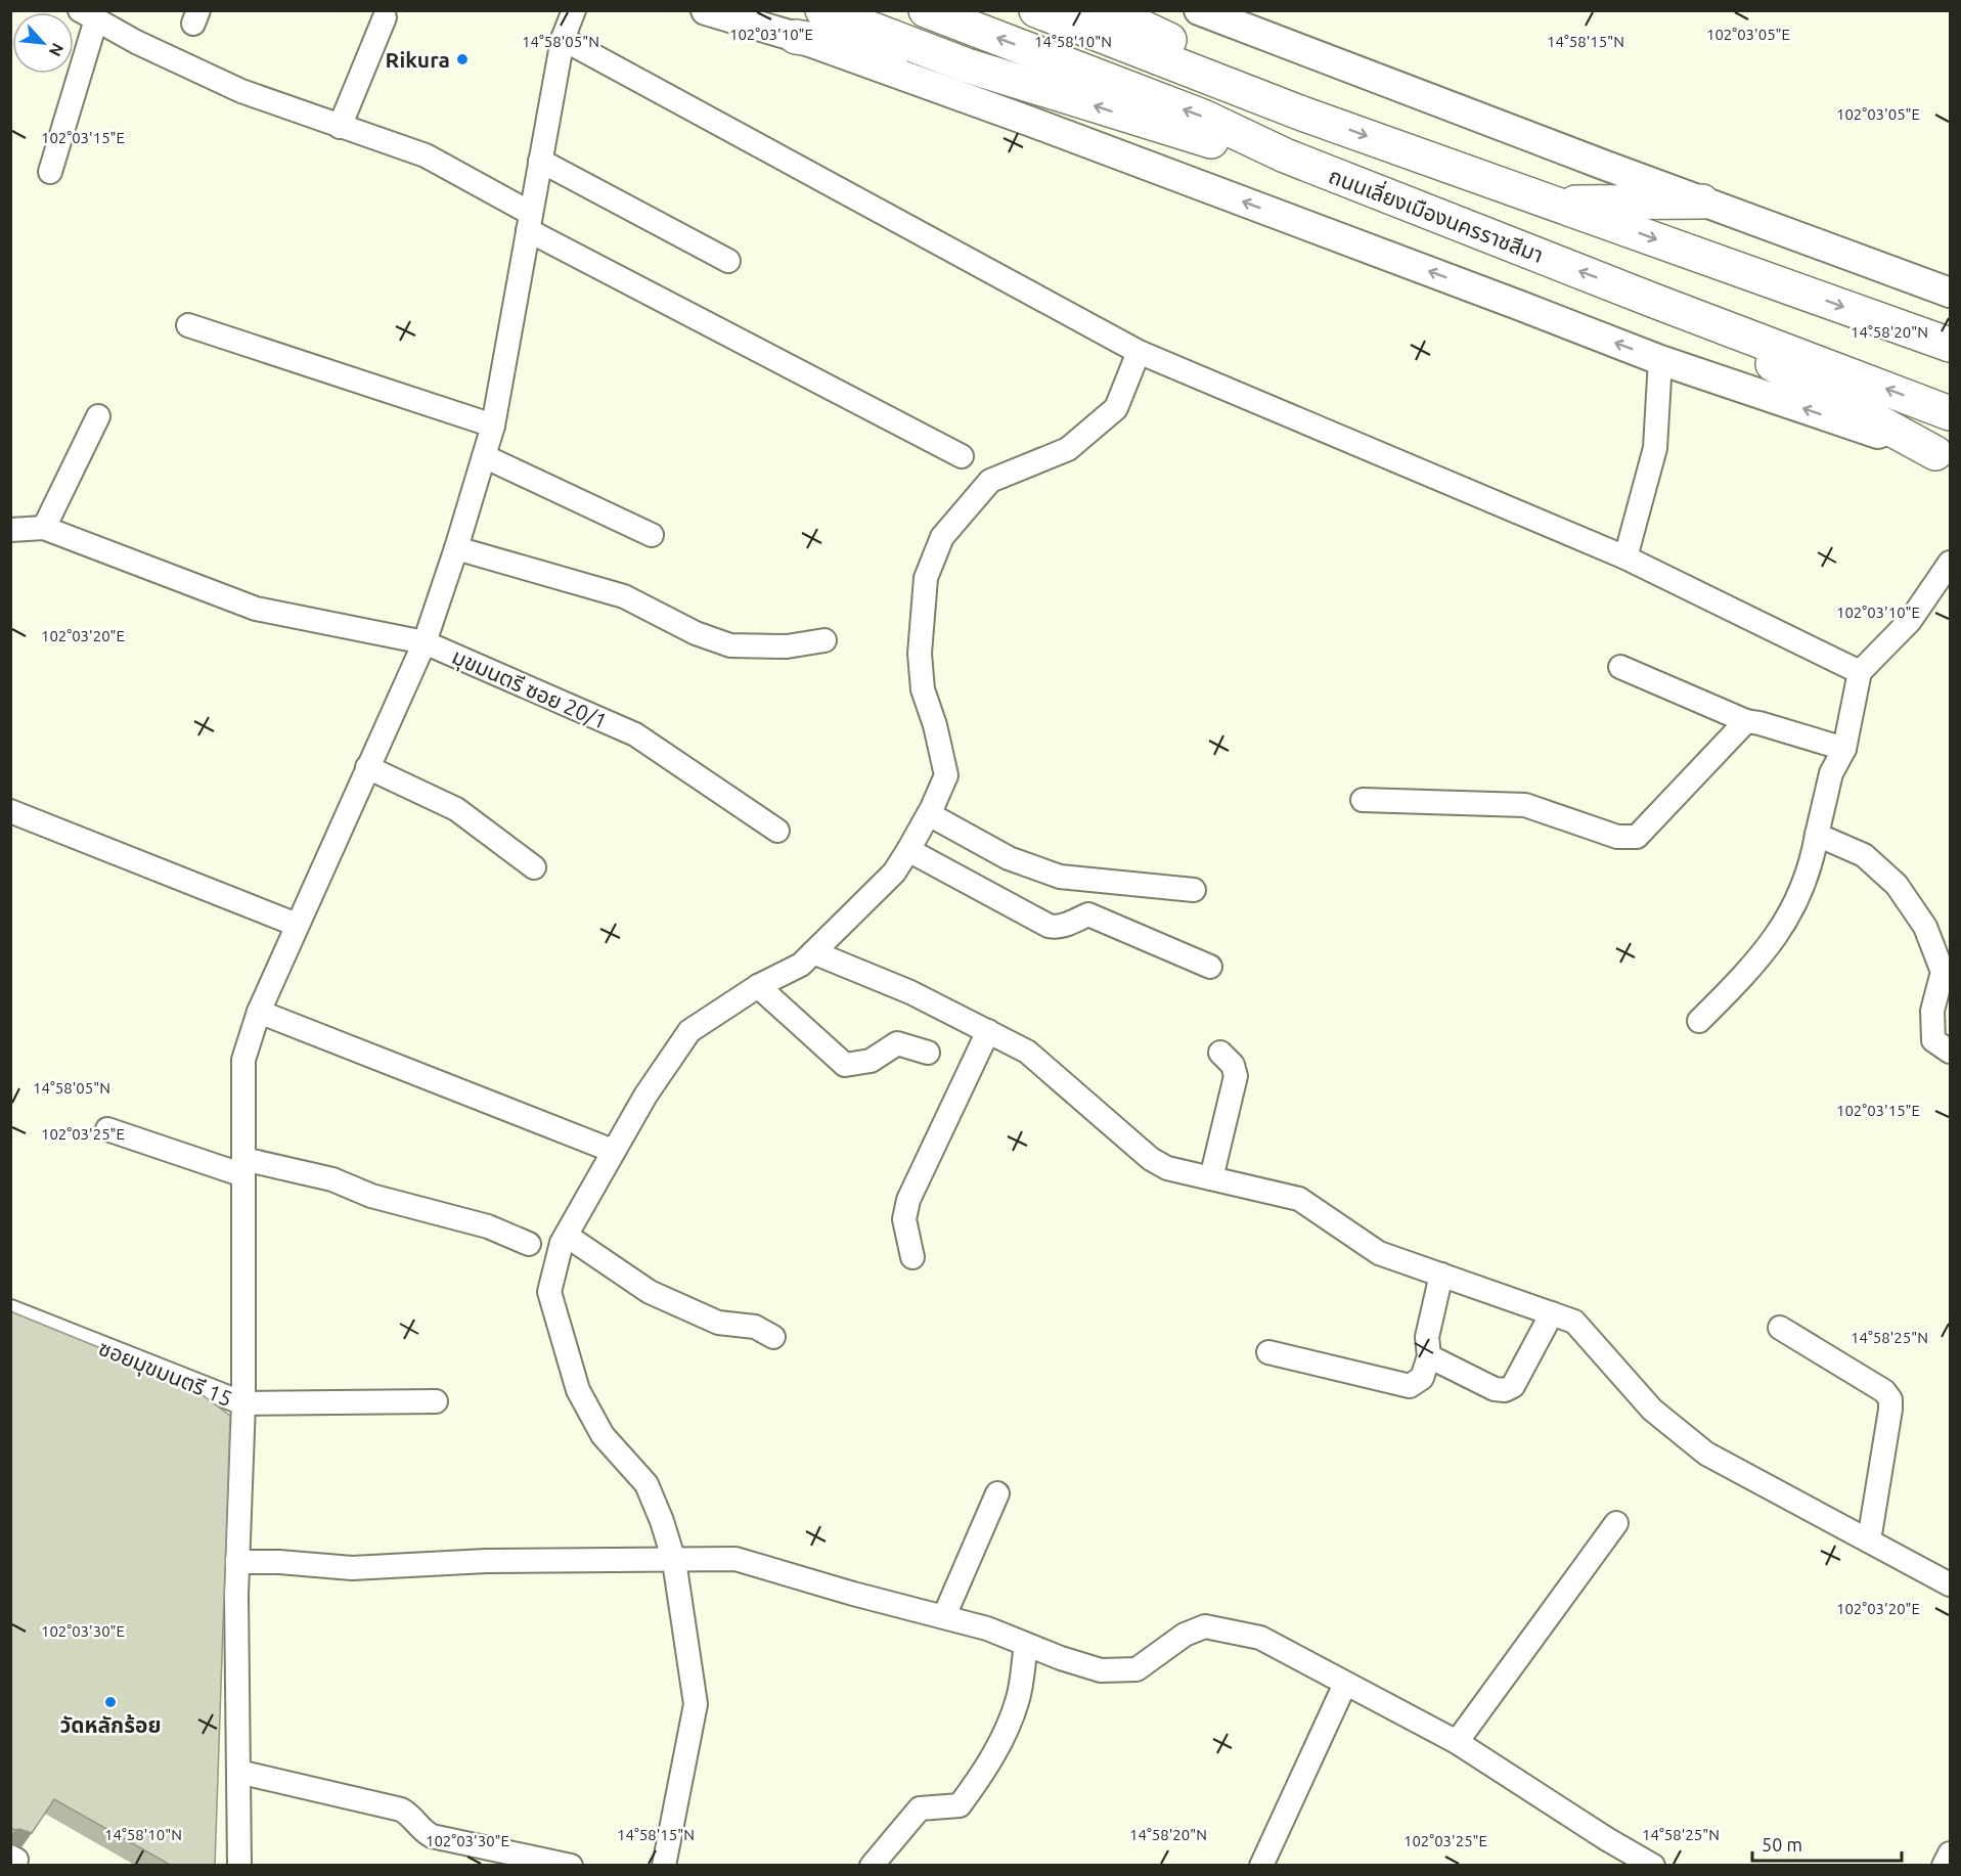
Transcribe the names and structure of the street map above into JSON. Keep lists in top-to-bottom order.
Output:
{
  "streets": {
    "highway": ["ถนนเลี่ยงเมืองนครราชสีมา"],
    "street": ["มุขมนตรี ซอย 20/1", "ซอยมุขมนตรี 15"]
  },
  "places": ["Rikura", "วัดหลักร้อย"],
  "scale_bar": "50 m",
  "north": "bottom right",
  "coordinates": [
    "102°03'10\"E",
    "102°03'05\"E",
    "14°58'05\"N",
    "14°58'10\"N",
    "14°58'15\"N",
    "102°03'15\"E",
    "14°58'20\"N",
    "102°03'20\"E",
    "102°03'25\"E",
    "14°58'25\"N",
    "102°03'30\"E"
  ]
}
